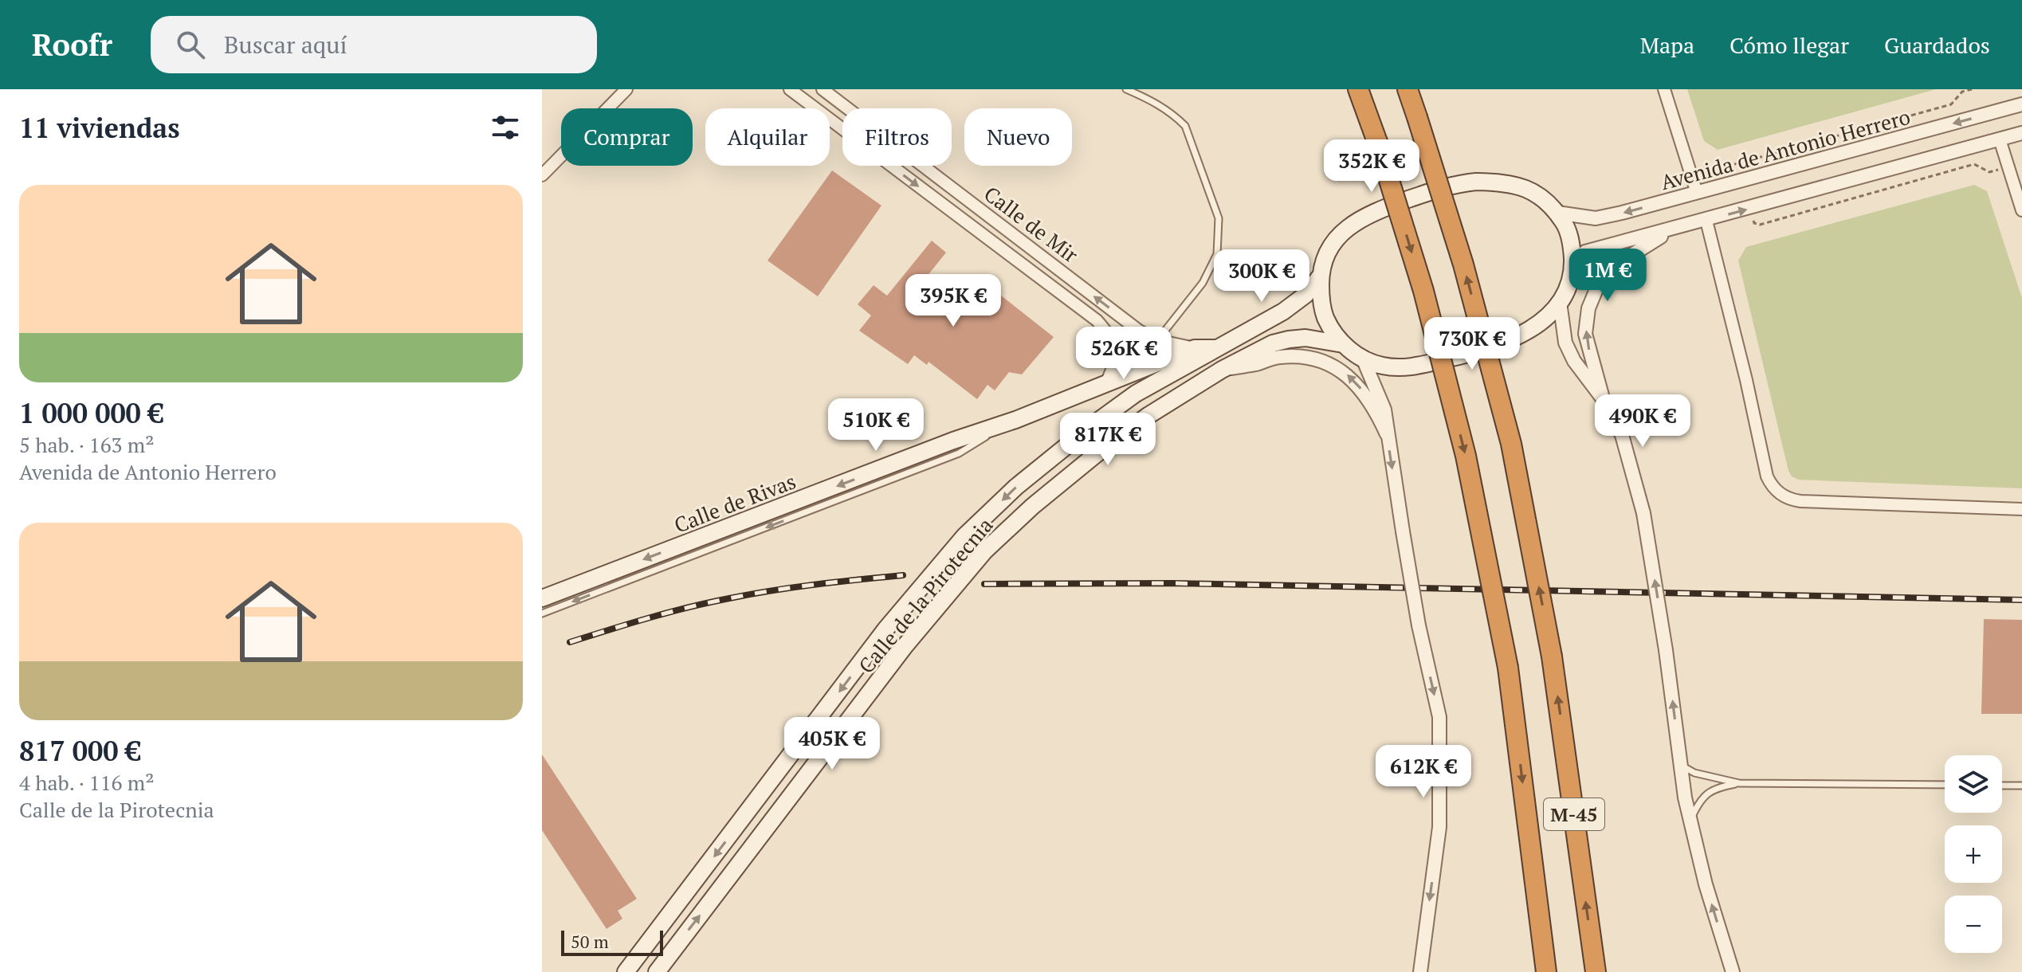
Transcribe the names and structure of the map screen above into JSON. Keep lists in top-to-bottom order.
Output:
{
  "streets": {
    "highway": ["M-45"],
    "main road": ["Calle de Rivas", "Calle de la Pirotecnia"],
    "street": ["Avenida de Antonio Herrero", "Calle de Mir"]
  },
  "crossings": [
    ["Avenida de Antonio Herrero", "Calle de Rivas"],
    ["Avenida de Antonio Herrero", "Calle de la Pirotecnia"],
    ["Calle de Mir", "Calle de Rivas"],
    ["Calle de Rivas", "Calle de la Pirotecnia"]
  ],
  "one_way": ["Calle de Rivas"],
  "scale_bar": "50 m",
  "page": {
    "header": "Roofr",
    "search": "Buscar aquí",
    "nav": ["Mapa", "Cómo llegar", "Guardados"],
    "heading": "11 viviendas",
    "chip": [
      "Comprar",
      "Alquilar",
      "Filtros",
      "Nuevo"
    ],
    "price": [
      "352K €",
      "1M €",
      "300K €",
      "395K €",
      "730K €",
      "526K €",
      "490K €",
      "510K €",
      "817K €",
      "405K €",
      "612K €"
    ],
    "list": [
      {
        "name": "1 000 000 €",
        "note": "5 hab. · 163 m² · Avenida de Antonio Herrero"
      },
      {
        "name": "817 000 €",
        "note": "4 hab. · 116 m² · Calle de la Pirotecnia"
      }
    ],
    "map_buttons": ["+", "−"],
    "scale": "50 m"
  }
}
